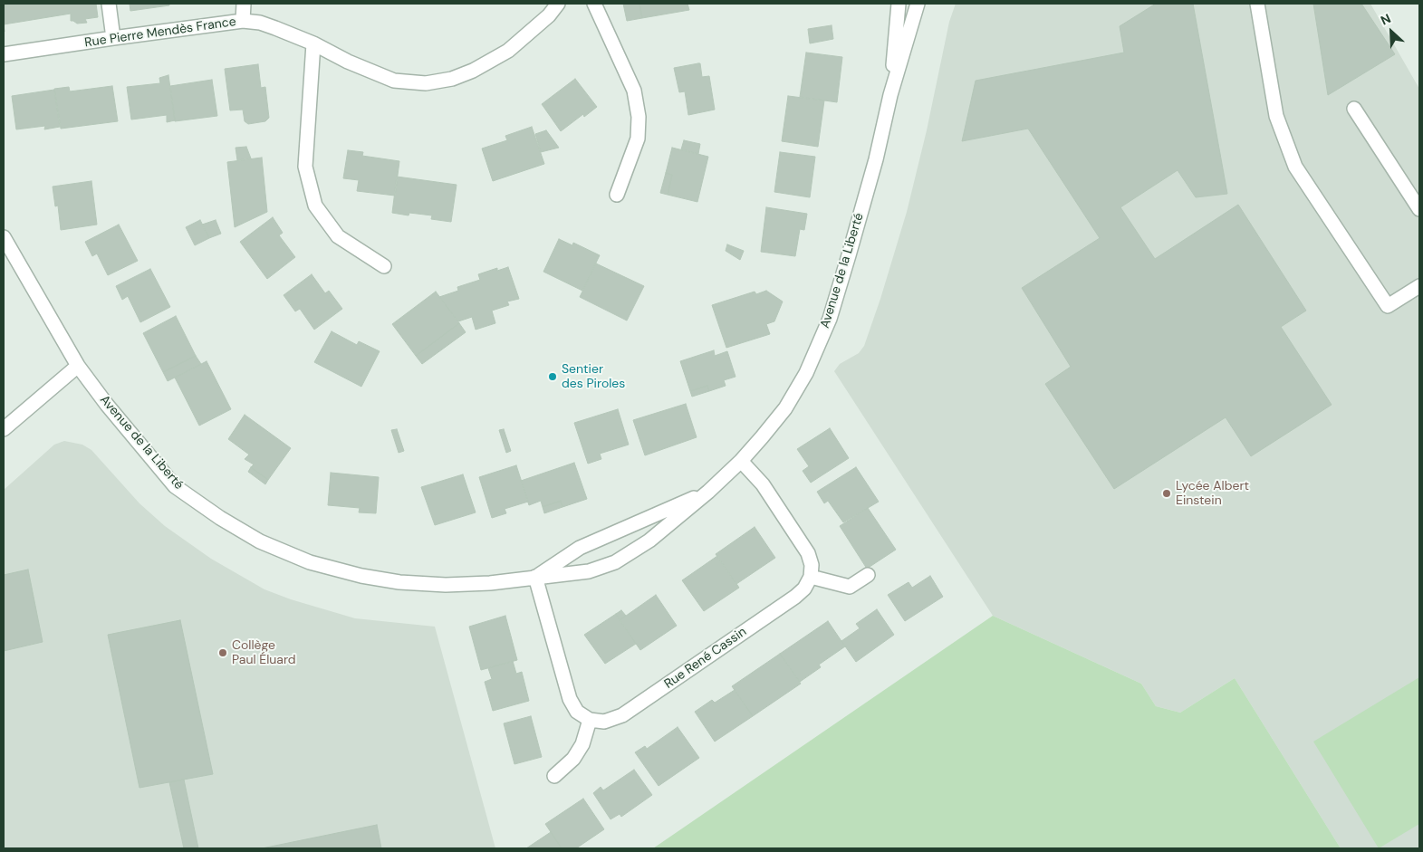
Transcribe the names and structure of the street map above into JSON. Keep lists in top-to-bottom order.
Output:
{
  "streets": {
    "street": ["Rue Pierre Mendès France", "Avenue de la Liberté", "Rue René Cassin"]
  },
  "places": ["Sentier des Piroles", "Lycée Albert Einstein", "Collège Paul Éluard"],
  "north": "top left"
}
